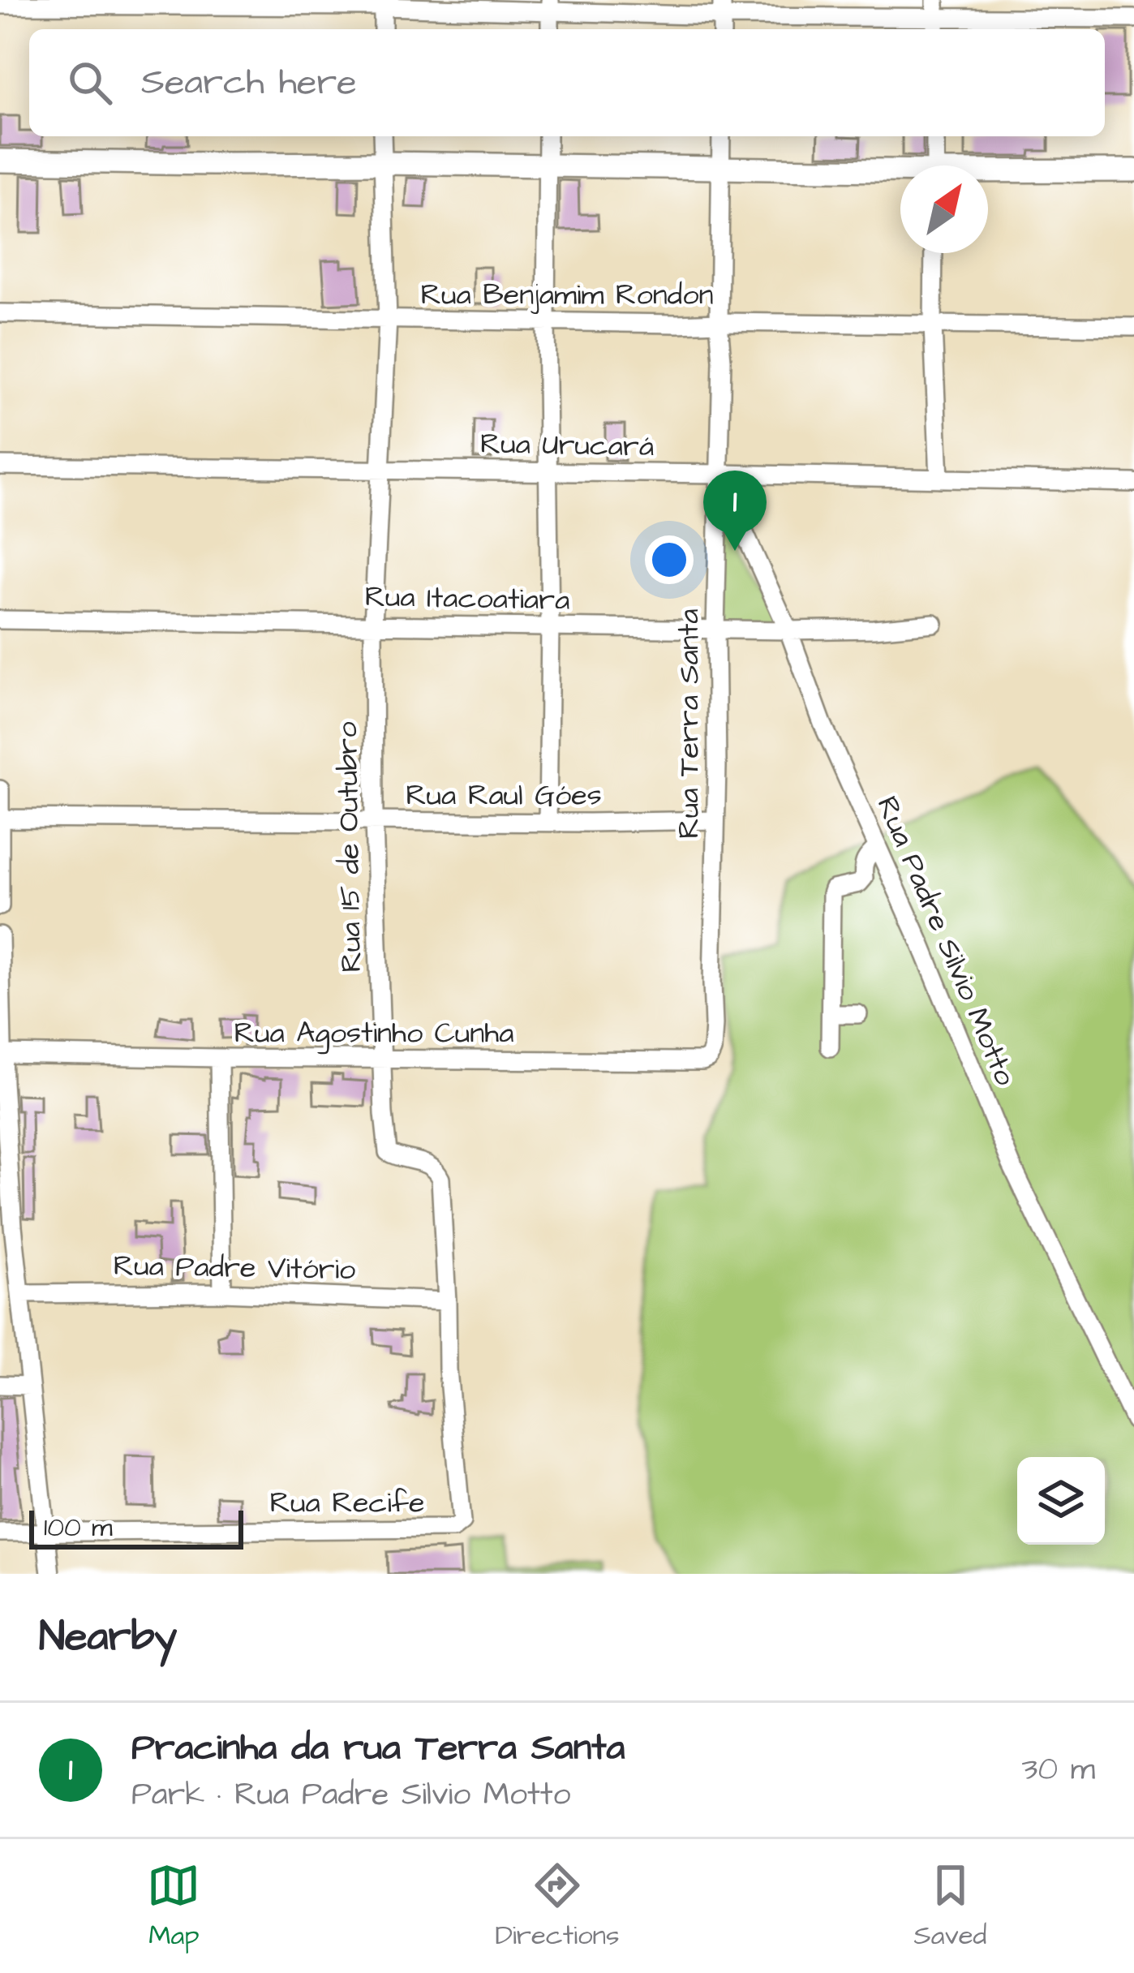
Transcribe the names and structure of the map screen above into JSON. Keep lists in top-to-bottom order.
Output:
{
  "streets": {
    "street": [
      "Rua Benjamim Rondon",
      "Rua Urucará",
      "Rua Itacoatiara",
      "Rua Terra Santa",
      "Rua Raul Góes",
      "Rua 15 de Outubro",
      "Rua Padre Silvio Motto",
      "Rua Agostinho Cunha",
      "Rua Padre Vitório",
      "Rua Recife"
    ]
  },
  "crossings": [
    ["Rua Benjamim Rondon", "Rua Terra Santa"],
    ["Rua Benjamim Rondon", "Rua 15 de Outubro"],
    ["Rua Urucará", "Rua Terra Santa"],
    ["Rua Urucará", "Rua 15 de Outubro"],
    ["Rua Urucará", "Rua Padre Silvio Motto"],
    ["Rua Itacoatiara", "Rua Terra Santa"],
    ["Rua Itacoatiara", "Rua 15 de Outubro"],
    ["Rua Itacoatiara", "Rua Padre Silvio Motto"],
    ["Rua Terra Santa", "Rua Raul Góes"],
    ["Rua Terra Santa", "Rua Padre Silvio Motto"],
    ["Rua Terra Santa", "Rua Agostinho Cunha"],
    ["Rua Raul Góes", "Rua 15 de Outubro"],
    ["Rua 15 de Outubro", "Rua Agostinho Cunha"],
    ["Rua 15 de Outubro", "Rua Padre Vitório"],
    ["Rua 15 de Outubro", "Rua Recife"]
  ],
  "scale_bar": "100 m",
  "north": "top right",
  "page": {
    "search": "Search here",
    "pins": "1",
    "scale": "100 m",
    "heading": "Nearby",
    "list": [
      {
        "mark": "1",
        "name": "Pracinha da rua Terra Santa",
        "note": "Park · Rua Padre Silvio Motto",
        "value": "30 m"
      }
    ],
    "nav": ["Map", "Directions", "Saved"]
  }
}
